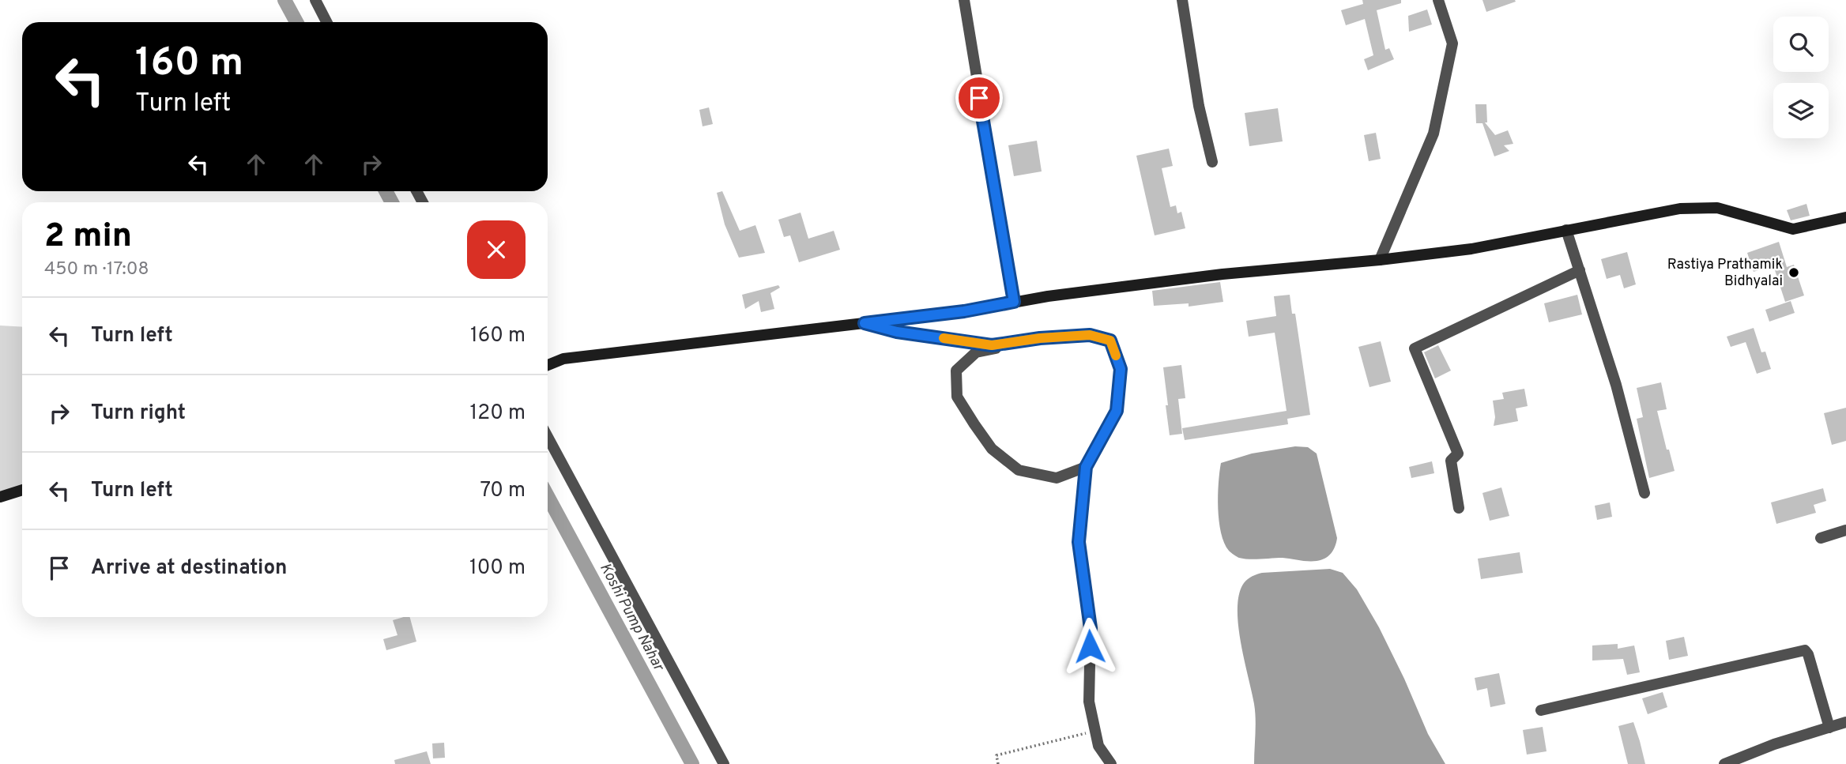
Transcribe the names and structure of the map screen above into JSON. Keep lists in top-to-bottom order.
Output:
{
  "water": ["Koshi Pump Nahar"],
  "places": ["Rastiya Prathamik Bidhyalai"],
  "page": {
    "turn": ["160 m", "Turn left"],
    "heading": ["2 min", "450 m · 17:08"],
    "list": [
      {
        "name": "Turn left",
        "value": "160 m"
      },
      {
        "name": "Turn right",
        "value": "120 m"
      },
      {
        "name": "Turn left",
        "value": "70 m"
      },
      {
        "name": "Arrive at destination",
        "value": "100 m"
      }
    ]
  }
}
